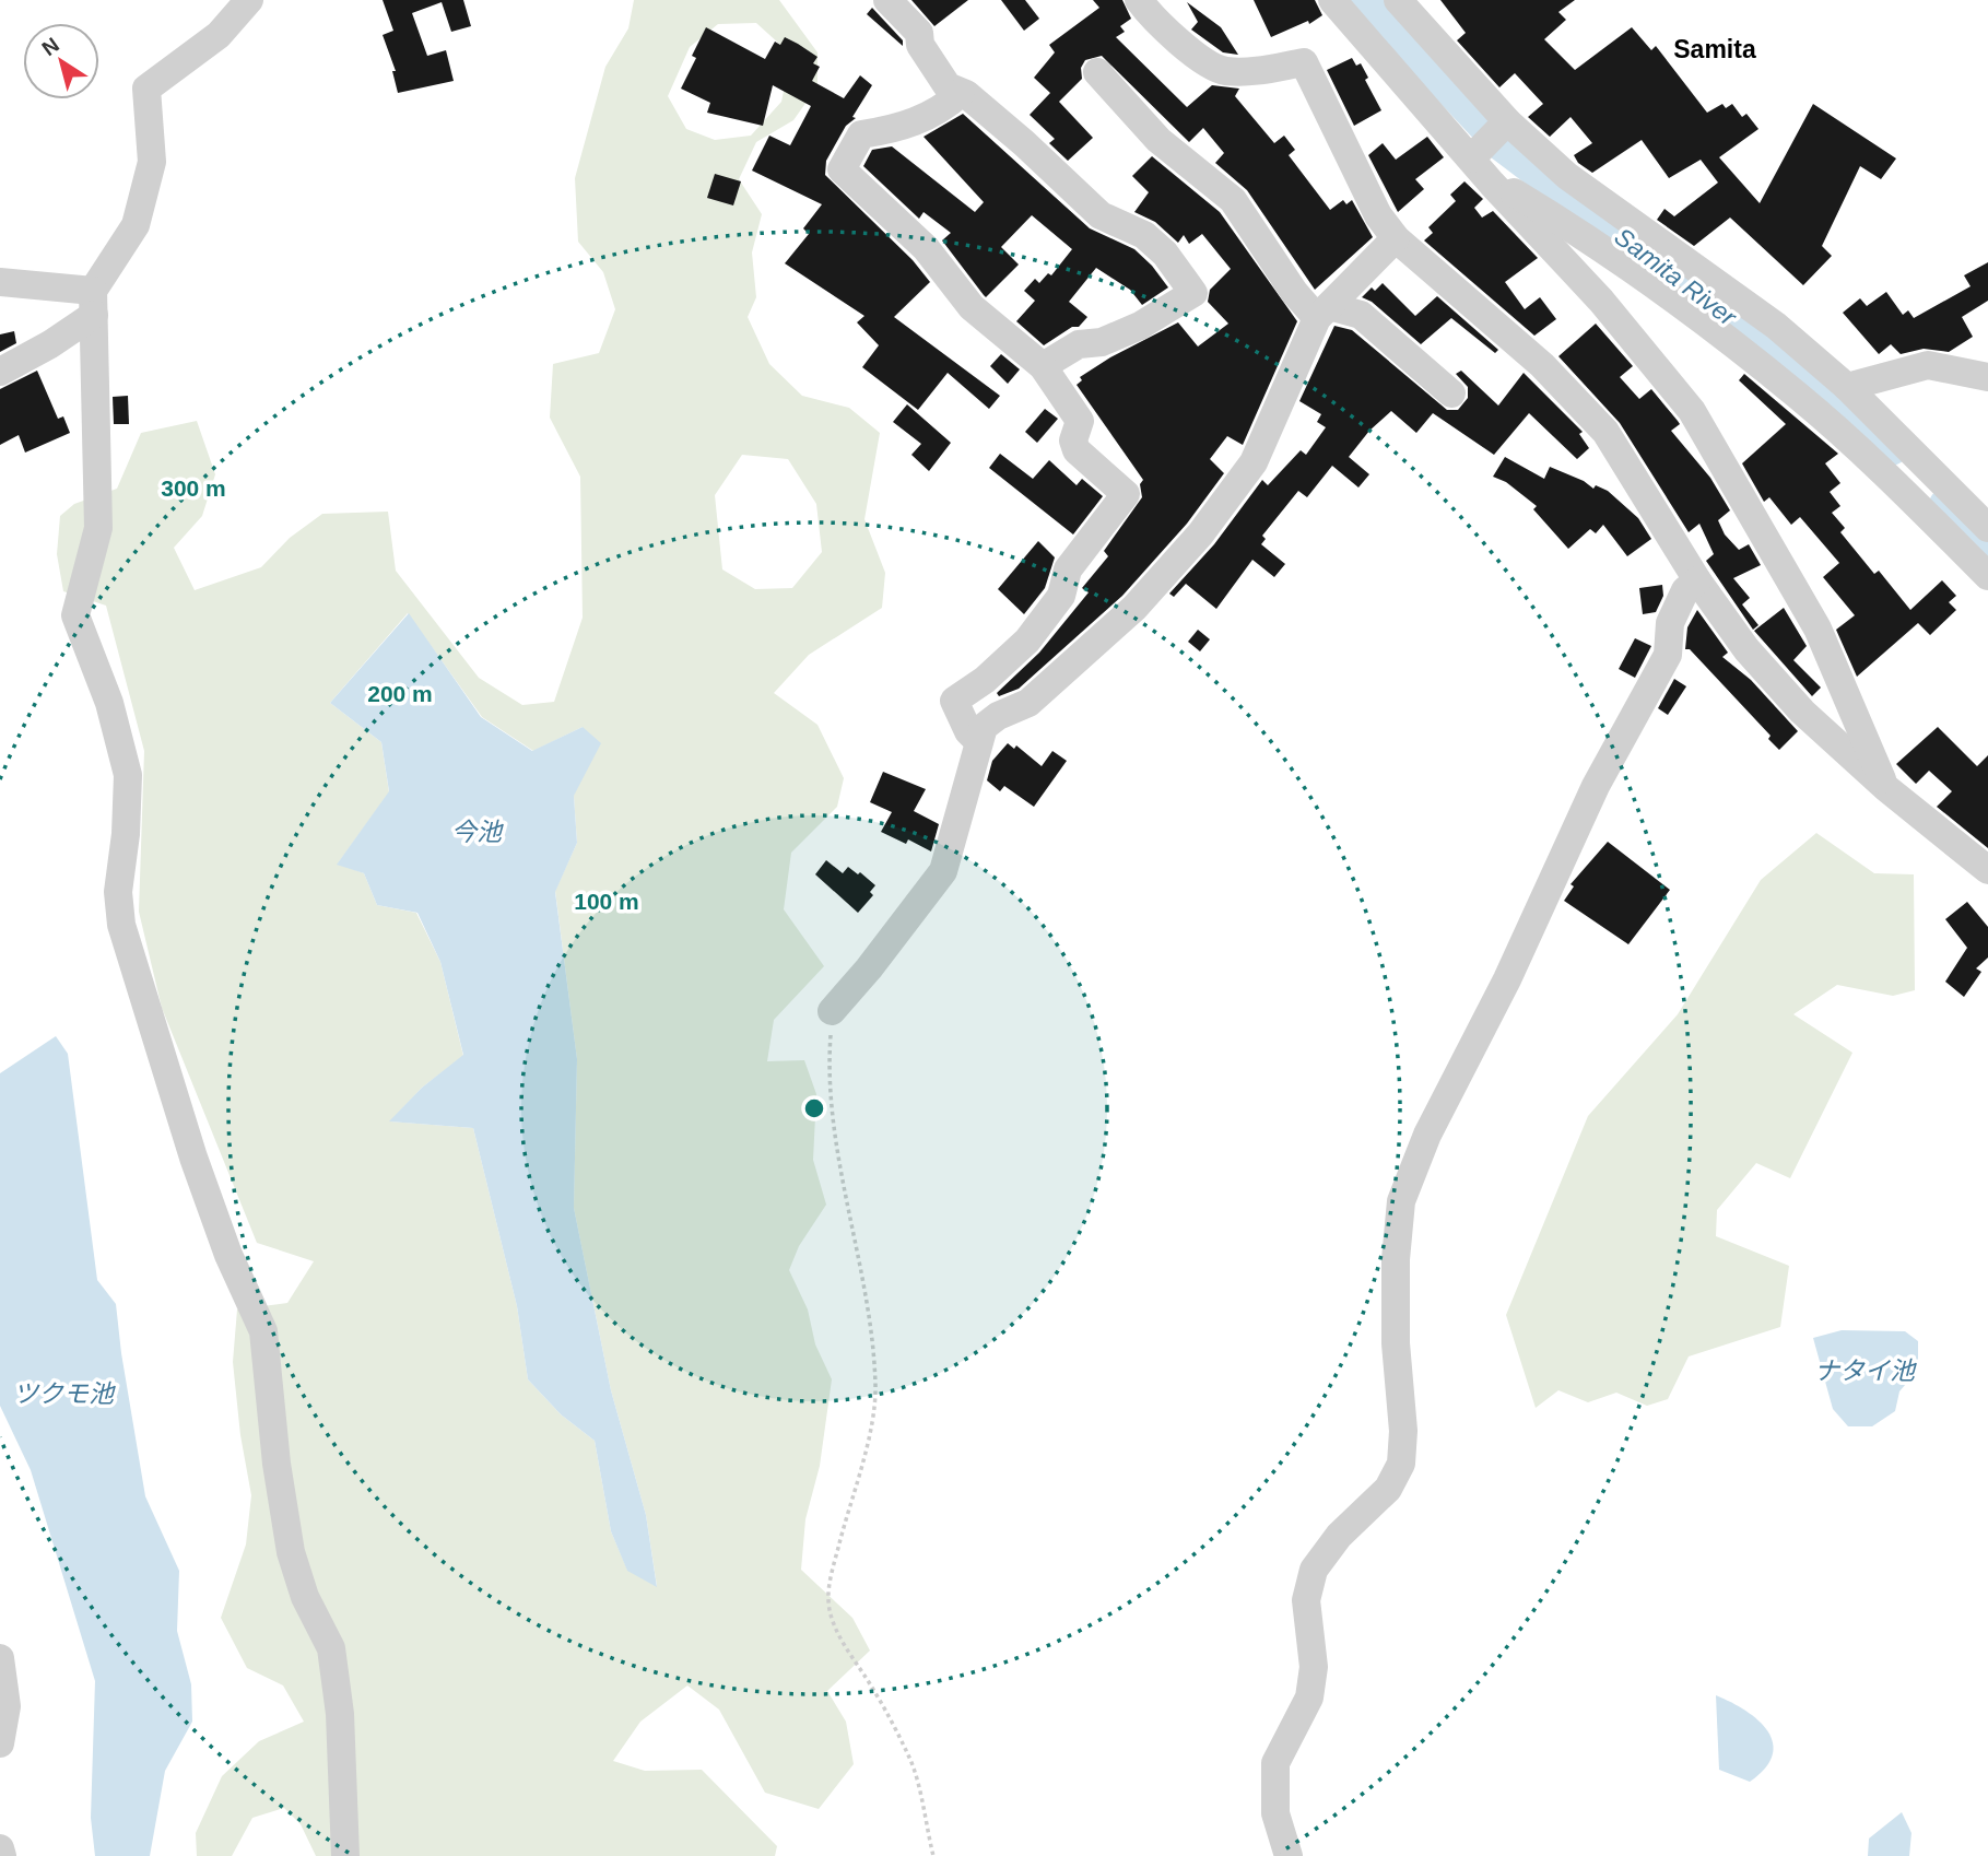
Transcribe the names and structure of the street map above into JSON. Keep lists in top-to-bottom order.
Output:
{
  "districts": ["Samita"],
  "water": [
    "Samita River",
    "今池",
    "ナタイ池",
    "ツクモ池"
  ],
  "north": "top left",
  "rings": ["300 m", "200 m", "100 m"]
}
